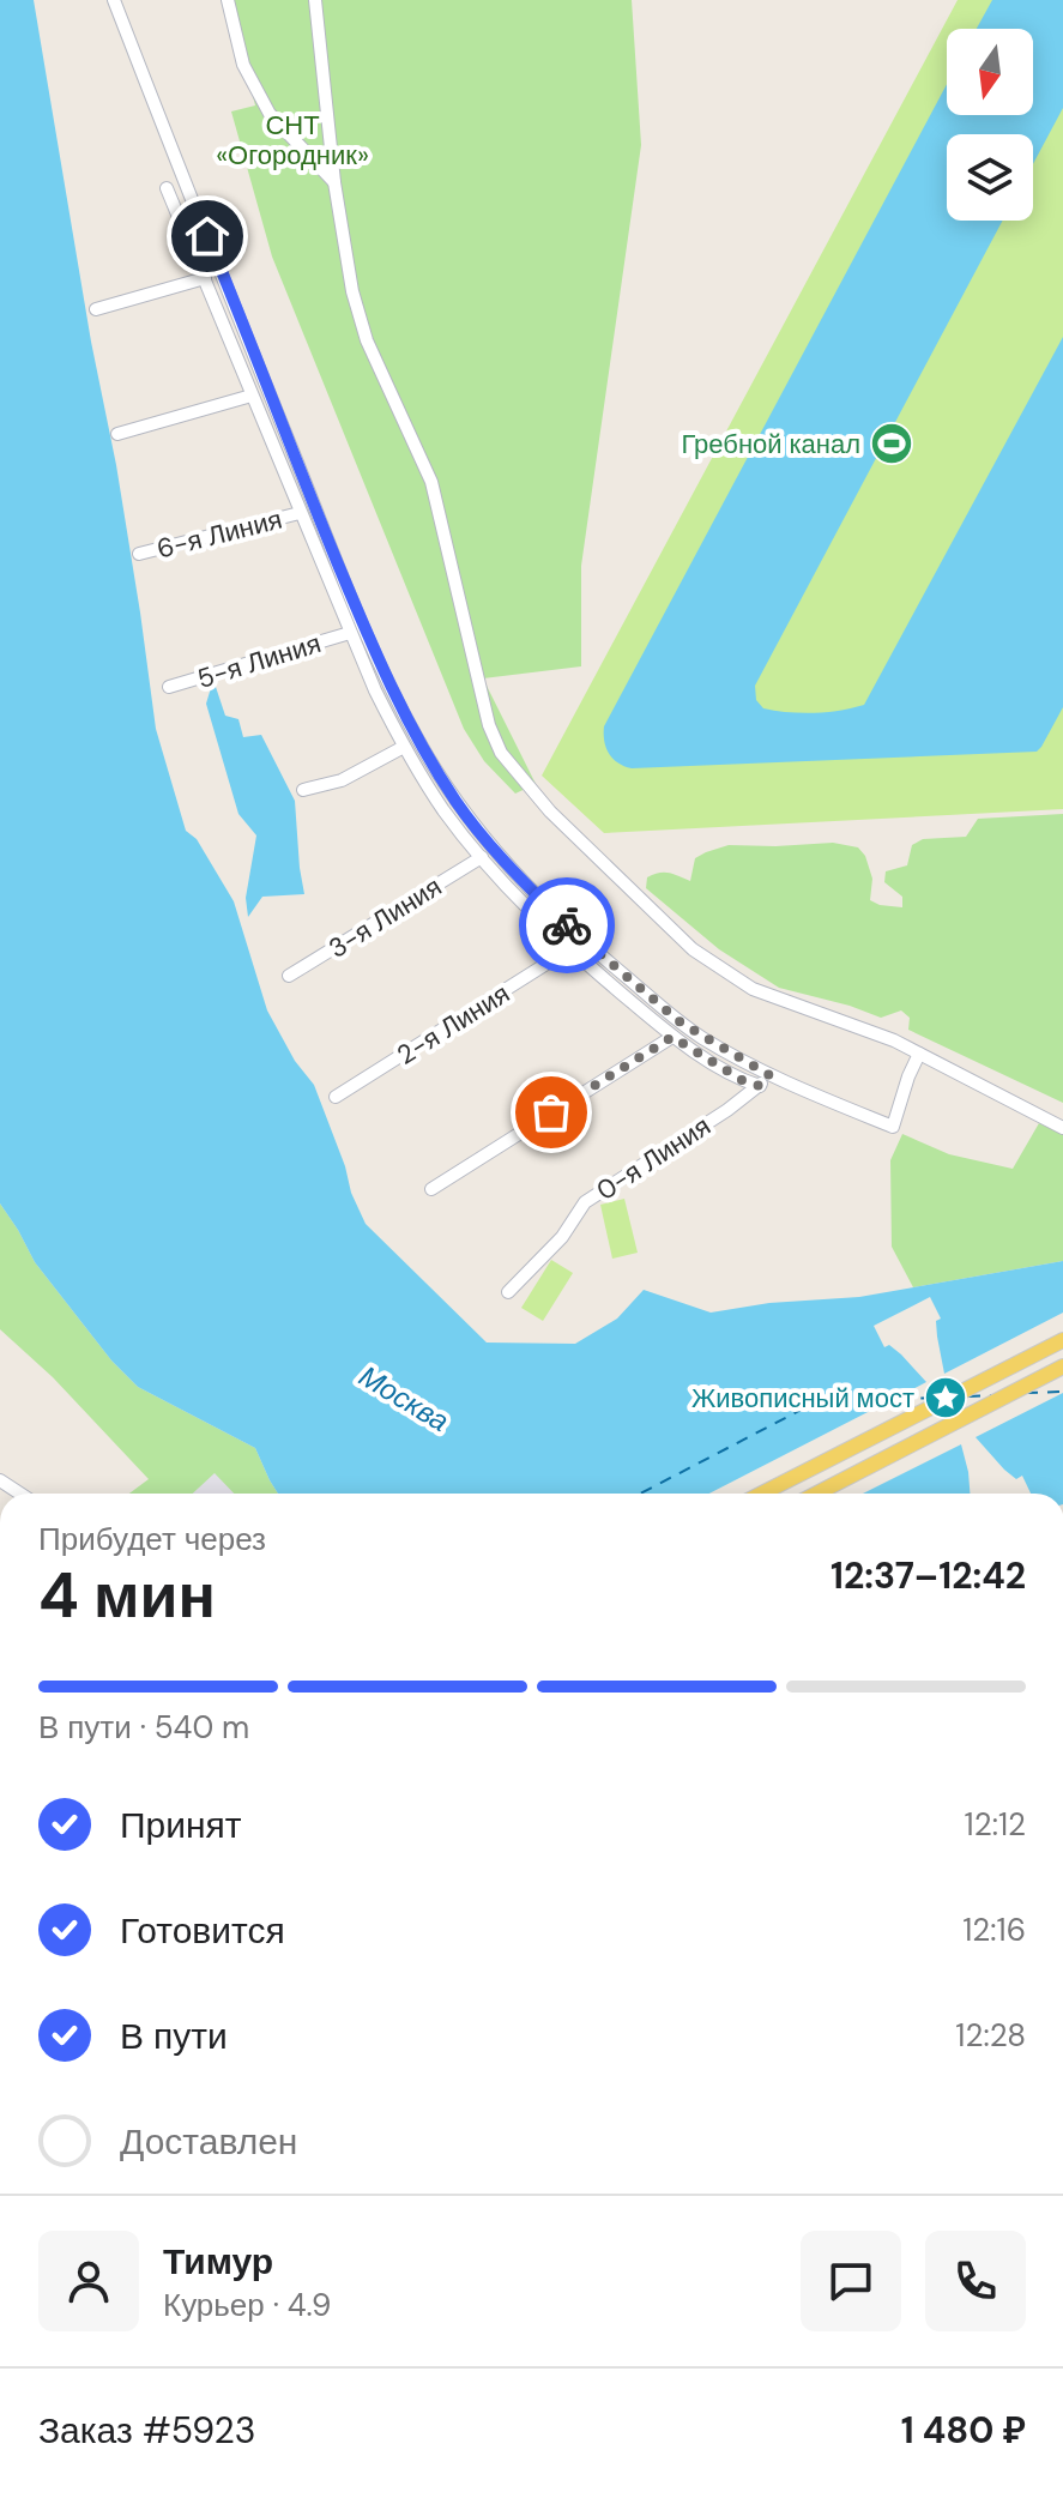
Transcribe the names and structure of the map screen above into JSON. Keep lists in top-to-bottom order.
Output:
{
  "streets": {
    "street": [
      "6-я Линия",
      "5-я Линия",
      "3-я Линия",
      "2-я Линия",
      "0-я Линия"
    ]
  },
  "water": ["Москва"],
  "parks": ["СНТ «Огородник»"],
  "places": {
    "sports": ["Гребной канал"],
    "place": ["Живописный мост"]
  },
  "north": "bottom",
  "page": {
    "heading": ["4 мин", "Прибудет через", "12:37–12:42"],
    "panel": [
      "Тимур",
      "Курьер · 4.9",
      "Заказ #5923",
      "1 480 ₽"
    ],
    "bar": "В пути · 540 m",
    "list": [
      ["Принят", "12:12"],
      ["Готовится", "12:16"],
      ["В пути", "12:28"],
      "Доставлен"
    ]
  }
}
